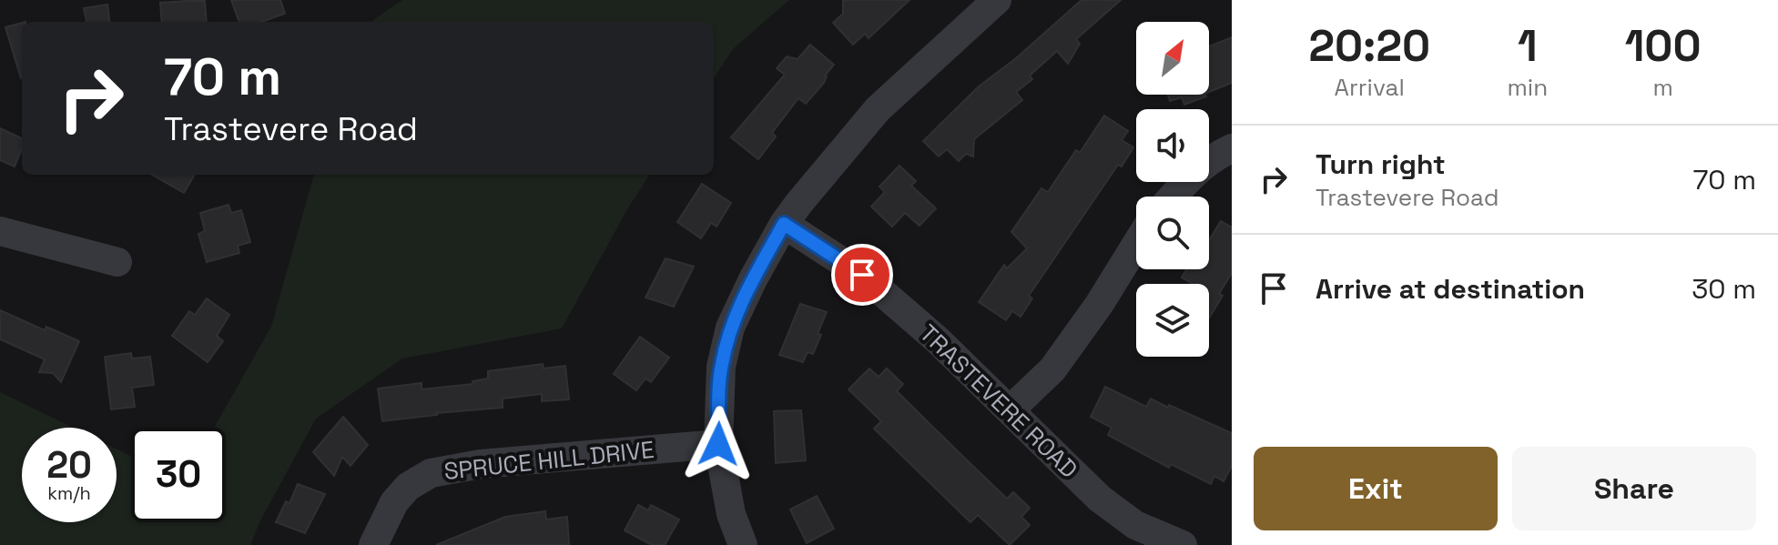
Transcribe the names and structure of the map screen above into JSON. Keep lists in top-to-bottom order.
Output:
{
  "streets": {
    "street": ["TRASTEVERE ROAD", "SPRUCE HILL DRIVE"]
  },
  "north": "top right",
  "page": {
    "eta": [
      "20:20",
      "Arrival",
      "1",
      "min",
      "100",
      "m"
    ],
    "turn": ["70 m", "Trastevere Road"],
    "list": [
      {
        "name": "Turn right",
        "note": "Trastevere Road",
        "value": "70 m"
      },
      {
        "name": "Arrive at destination",
        "value": "30 m"
      }
    ],
    "speed": "20 km/h",
    "limit": "30",
    "buttons": ["Exit", "Share"]
  }
}
